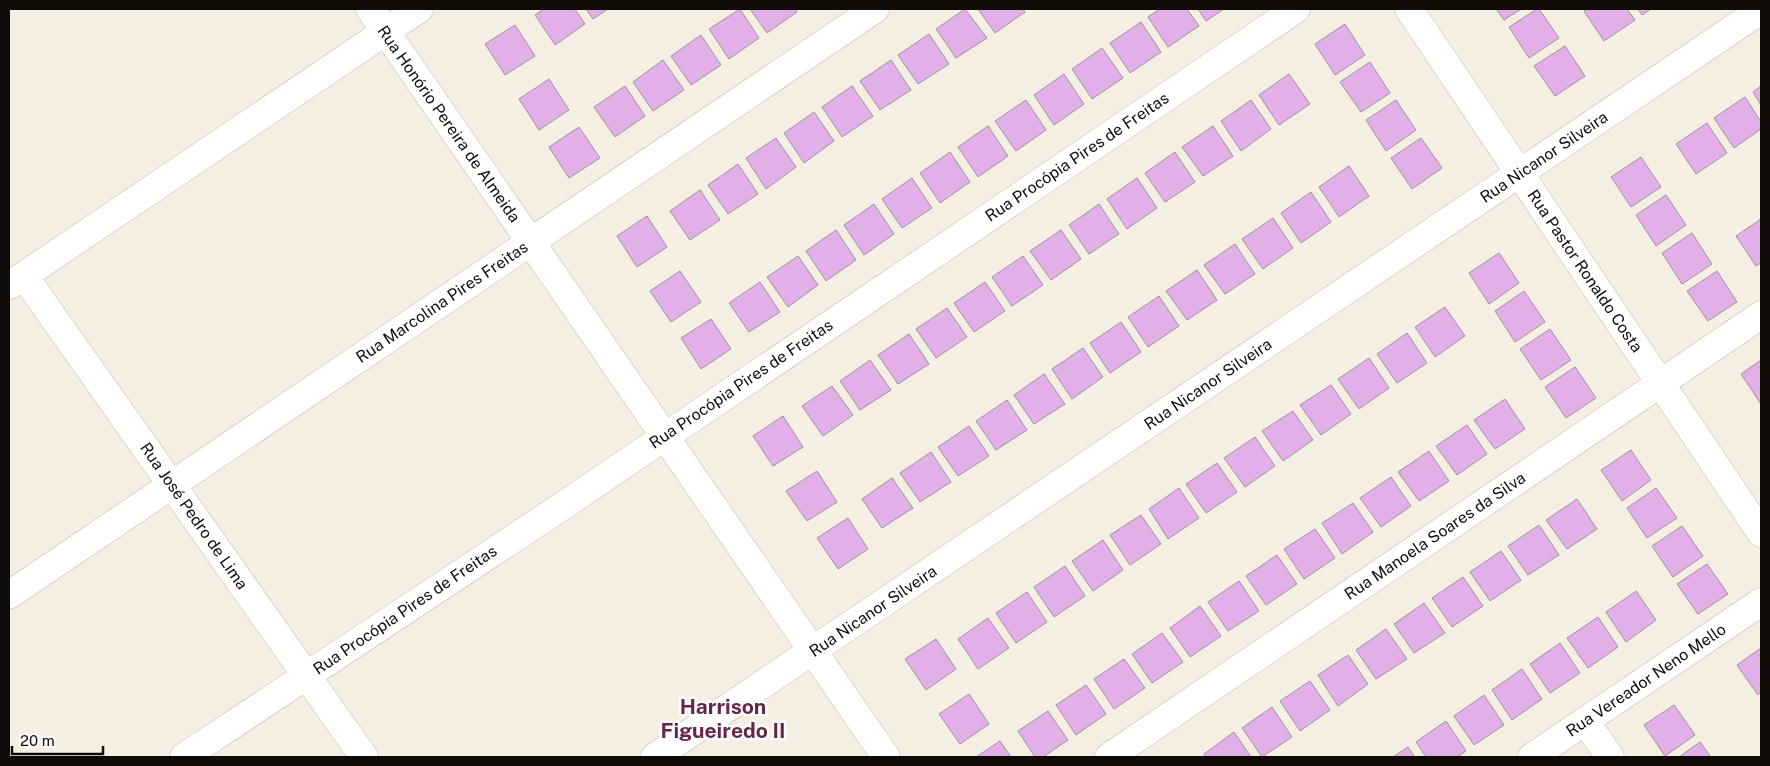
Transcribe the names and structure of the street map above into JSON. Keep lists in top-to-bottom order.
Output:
{
  "streets": {
    "street": [
      "Rua Honório Pereira de Almeida",
      "Rua Procópia Pires de Freitas",
      "Rua Nicanor Silveira",
      "Rua Pastor Ronaldo Costa",
      "Rua Marcolina Pires Freitas",
      "Rua José Pedro de Lima",
      "Rua Manoela Soares da Silva",
      "Rua Vereador Neno Mello"
    ]
  },
  "crossings": [
    ["Rua Honório Pereira de Almeida", "Rua Procópia Pires de Freitas"],
    ["Rua Honório Pereira de Almeida", "Rua Nicanor Silveira"],
    ["Rua Honório Pereira de Almeida", "Rua Marcolina Pires Freitas"],
    ["Rua Procópia Pires de Freitas", "Rua José Pedro de Lima"],
    ["Rua Nicanor Silveira", "Rua Pastor Ronaldo Costa"],
    ["Rua Pastor Ronaldo Costa", "Rua Manoela Soares da Silva"],
    ["Rua Marcolina Pires Freitas", "Rua José Pedro de Lima"]
  ],
  "districts": ["Harrison Figueiredo II"],
  "scale_bar": "20 m"
}
